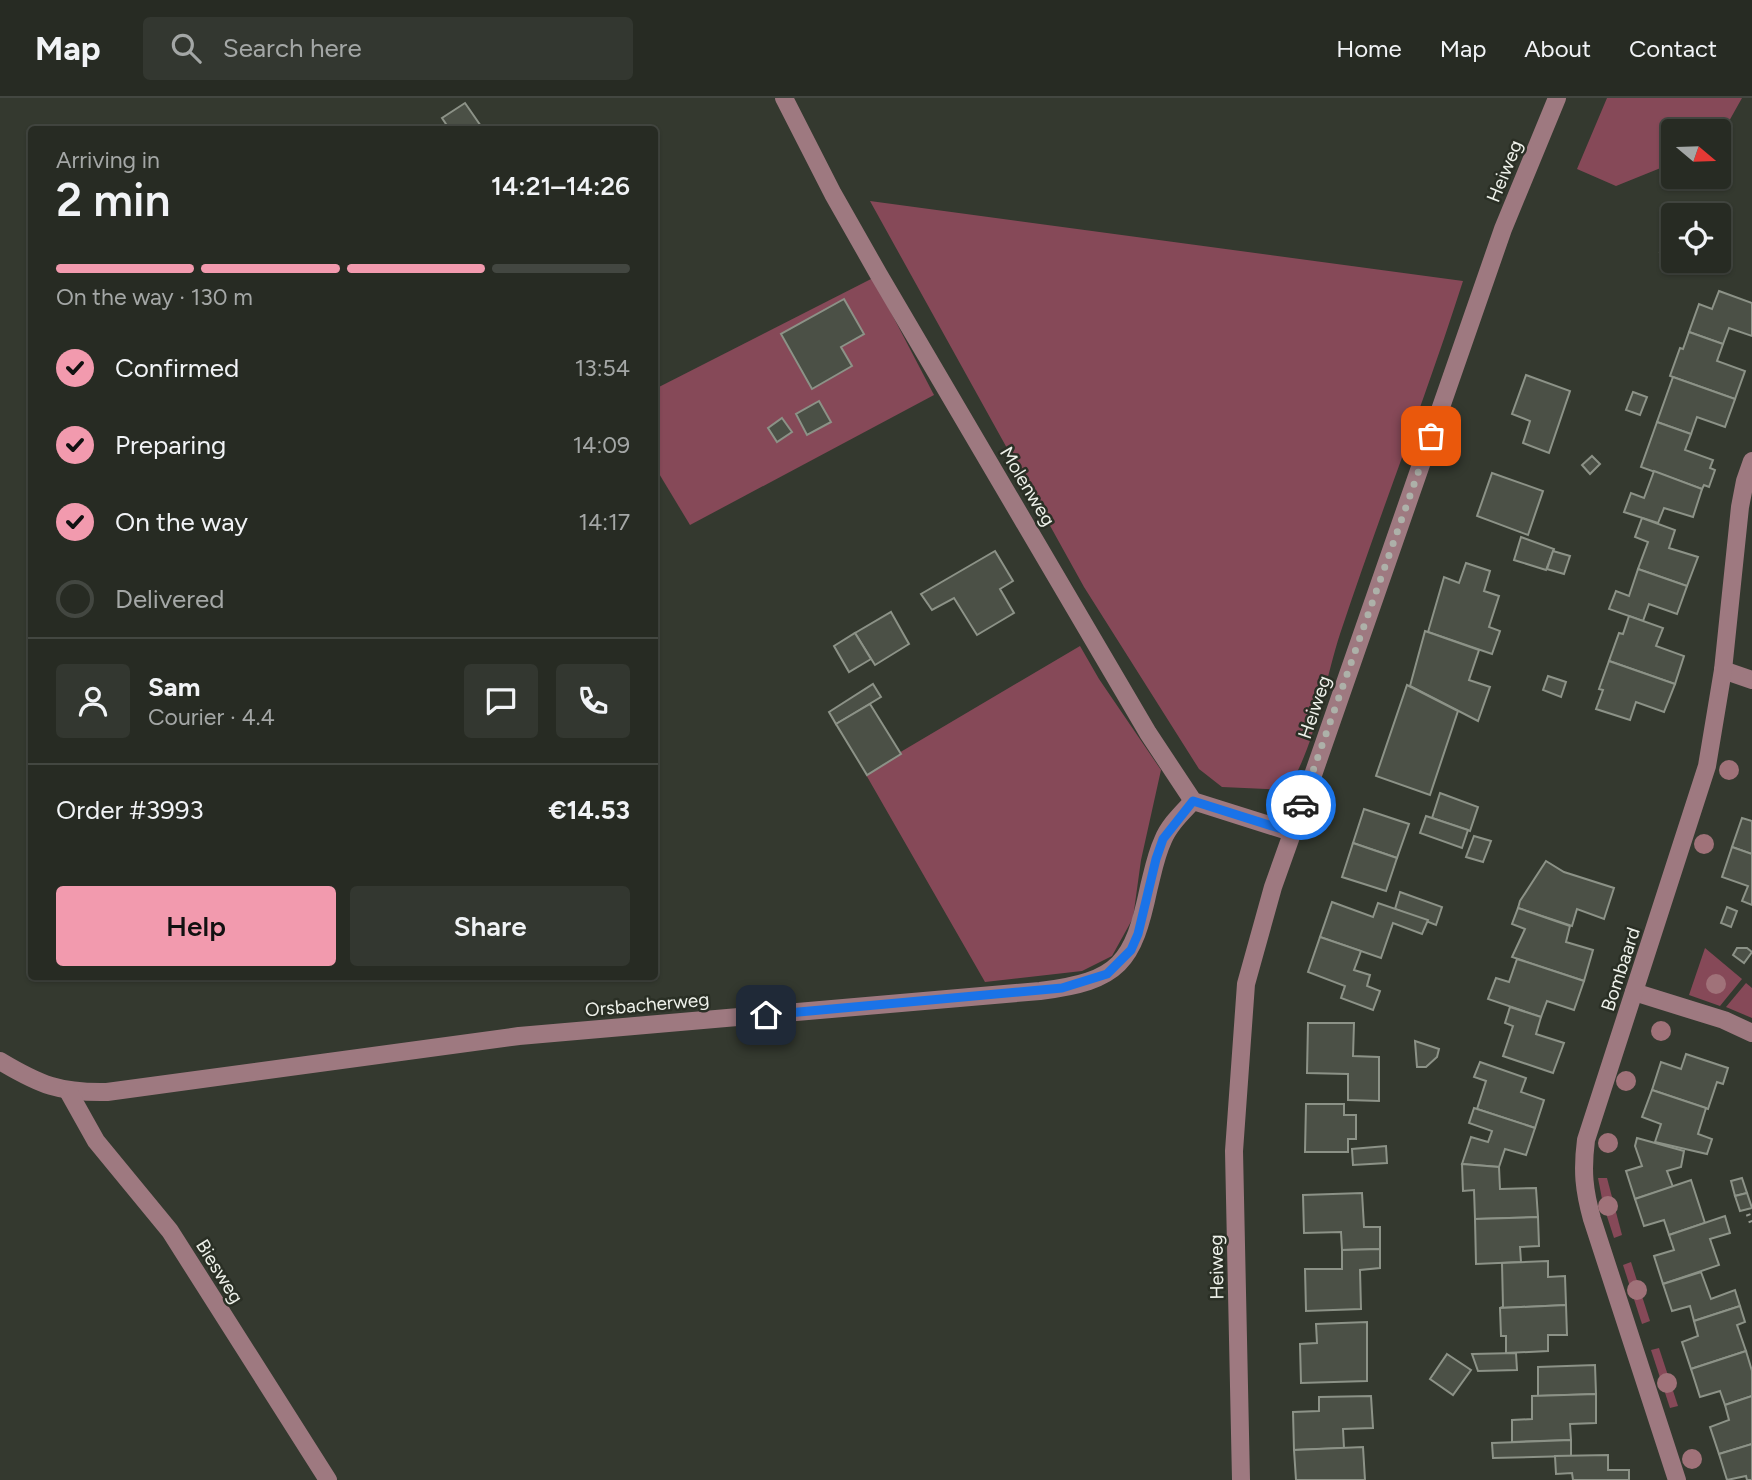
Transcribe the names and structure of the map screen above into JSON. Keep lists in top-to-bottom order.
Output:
{
  "streets": {
    "street": [
      "Heiweg",
      "Molenweg",
      "Bombaard",
      "Orsbacherweg",
      "Biesweg"
    ]
  },
  "crossings": [
    ["Molenweg", "Orsbacherweg"],
    ["Orsbacherweg", "Biesweg"]
  ],
  "north": "right",
  "page": {
    "header": "Map",
    "search": "Search here",
    "nav": [
      "Home",
      "Map",
      "About",
      "Contact"
    ],
    "heading": ["2 min", "Arriving in", "14:21–14:26"],
    "panel": [
      "Sam",
      "Courier · 4.4",
      "Order #3993",
      "€14.53"
    ],
    "bar": "On the way · 130 m",
    "list": [
      ["Confirmed", "13:54"],
      ["Preparing", "14:09"],
      ["On the way", "14:17"],
      "Delivered"
    ],
    "buttons": ["Help", "Share"]
  }
}
